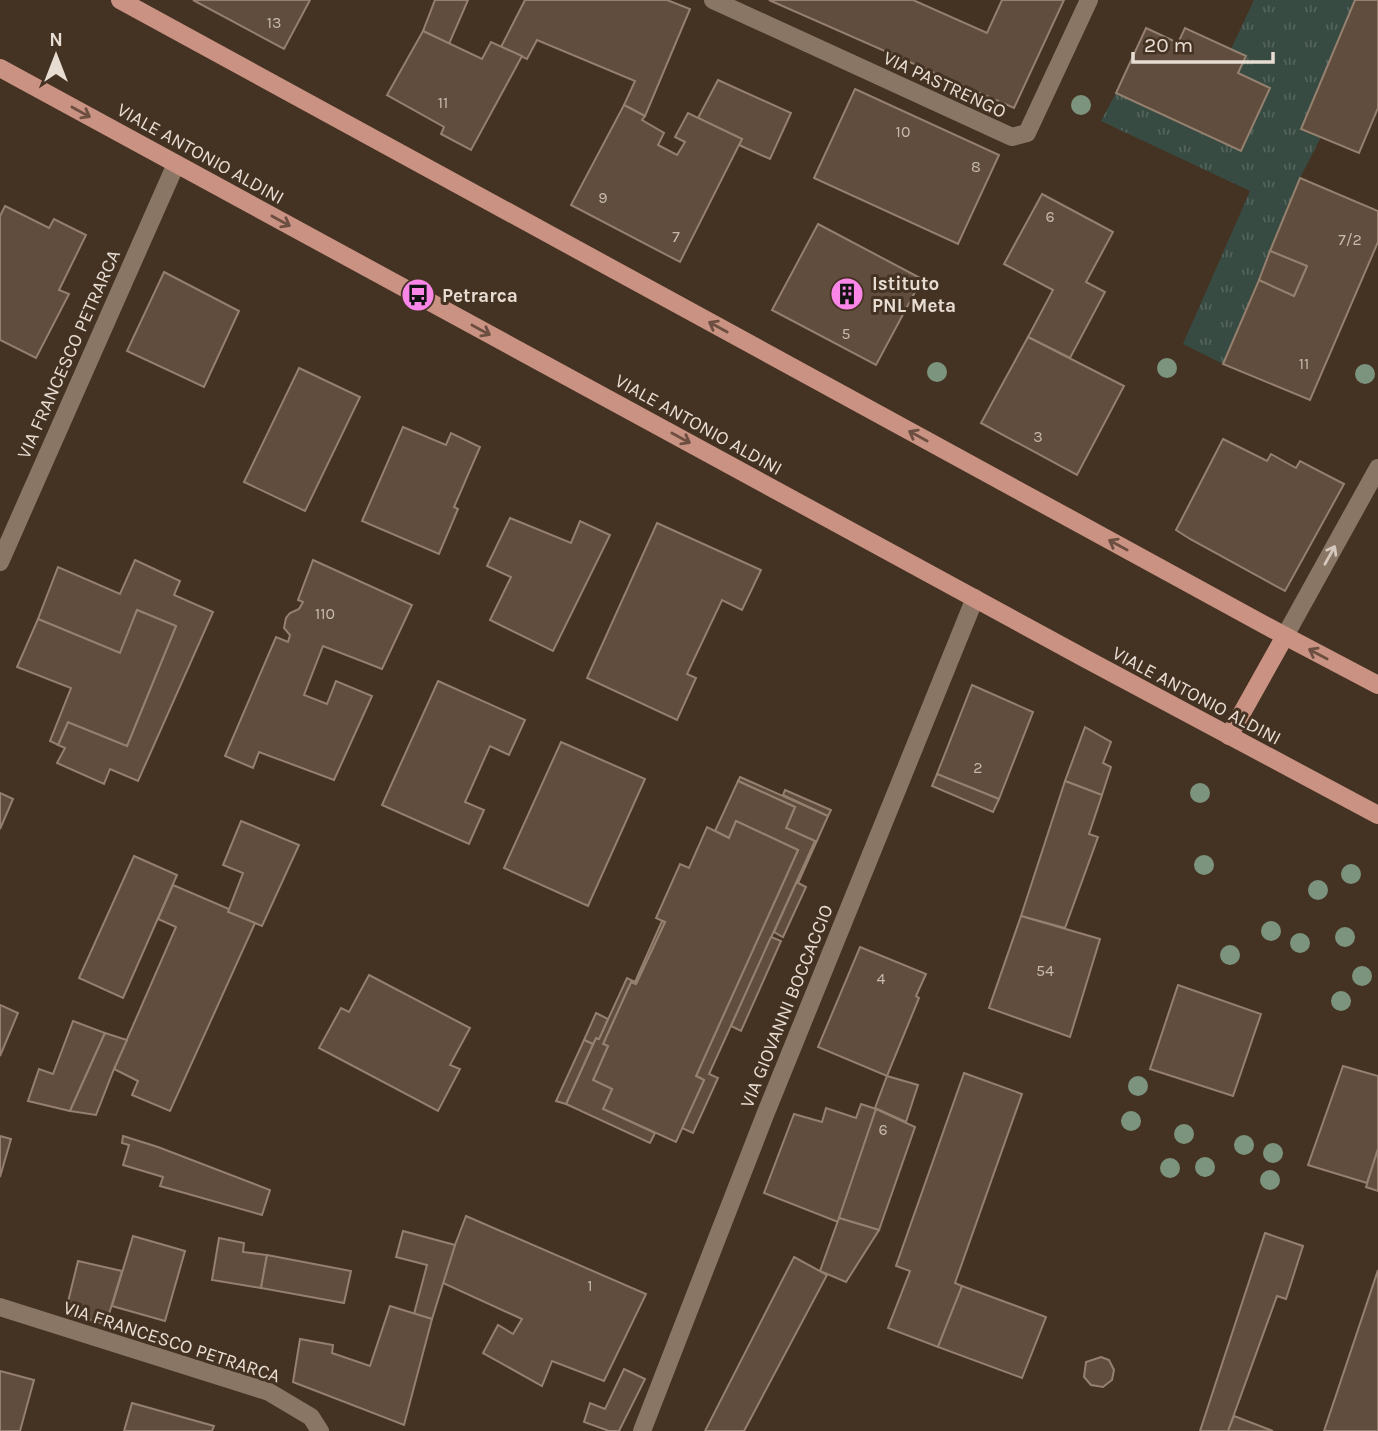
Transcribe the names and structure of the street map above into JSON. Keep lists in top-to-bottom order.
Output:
{
  "streets": {
    "main road": ["VIALE ANTONIO ALDINI"],
    "street": ["VIA PASTRENGO", "VIA FRANCESCO PETRARCA", "VIA GIOVANNI BOCCACCIO"]
  },
  "crossings": [
    ["VIALE ANTONIO ALDINI", "VIA FRANCESCO PETRARCA"],
    ["VIALE ANTONIO ALDINI", "VIA GIOVANNI BOCCACCIO"]
  ],
  "places": {
    "building": ["Istituto PNL Meta"],
    "bus stop": ["Petrarca"]
  },
  "house_numbers": [
    "13",
    "11",
    "10",
    "8",
    "9",
    "6",
    "7",
    "7/2",
    "5",
    "11",
    "3",
    "110",
    "2",
    "54",
    "4",
    "6",
    "1"
  ],
  "scale_bar": "20 m",
  "north": "top"
}
